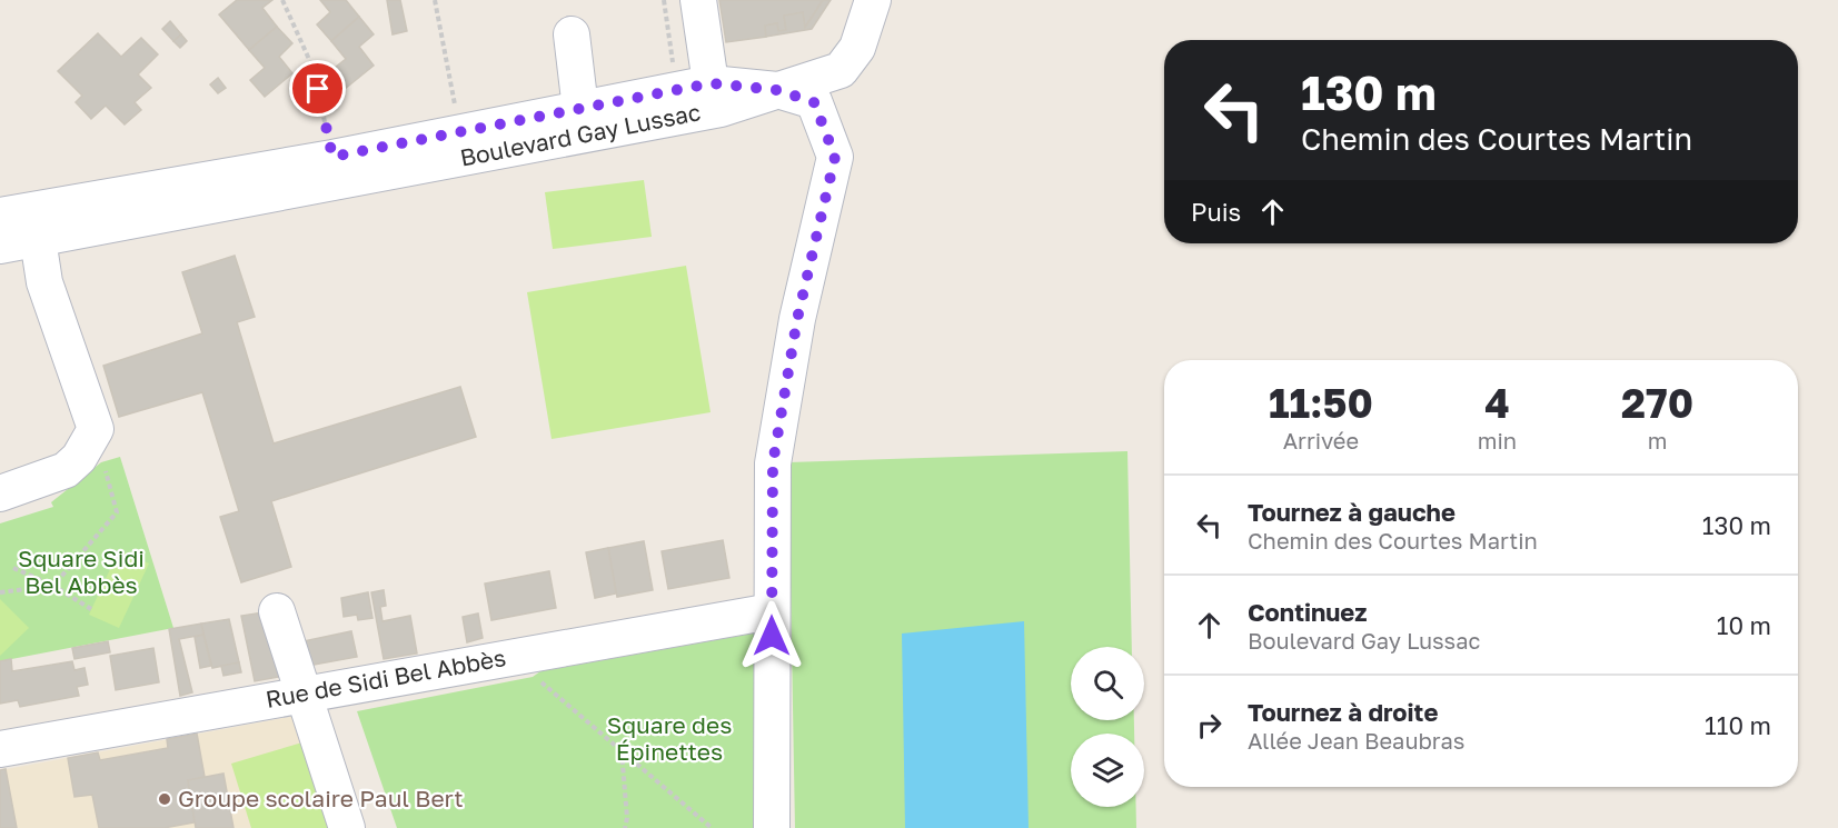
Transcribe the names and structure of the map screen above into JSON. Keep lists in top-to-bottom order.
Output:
{
  "streets": {
    "street": ["Boulevard Gay Lussac", "Rue de Sidi Bel Abbès"]
  },
  "parks": ["Square Sidi Bel Abbès", "Square des Épinettes"],
  "places": ["Groupe scolaire Paul Bert"],
  "page": {
    "turn": ["130 m", "Chemin des Courtes Martin"],
    "then": "Puis",
    "eta": [
      "11:50",
      "Arrivée",
      "4",
      "min",
      "270",
      "m"
    ],
    "list": [
      {
        "name": "Tournez à gauche",
        "note": "Chemin des Courtes Martin",
        "value": "130 m"
      },
      {
        "name": "Continuez",
        "note": "Boulevard Gay Lussac",
        "value": "10 m"
      },
      {
        "name": "Tournez à droite",
        "note": "Allée Jean Beaubras",
        "value": "110 m"
      }
    ]
  }
}
